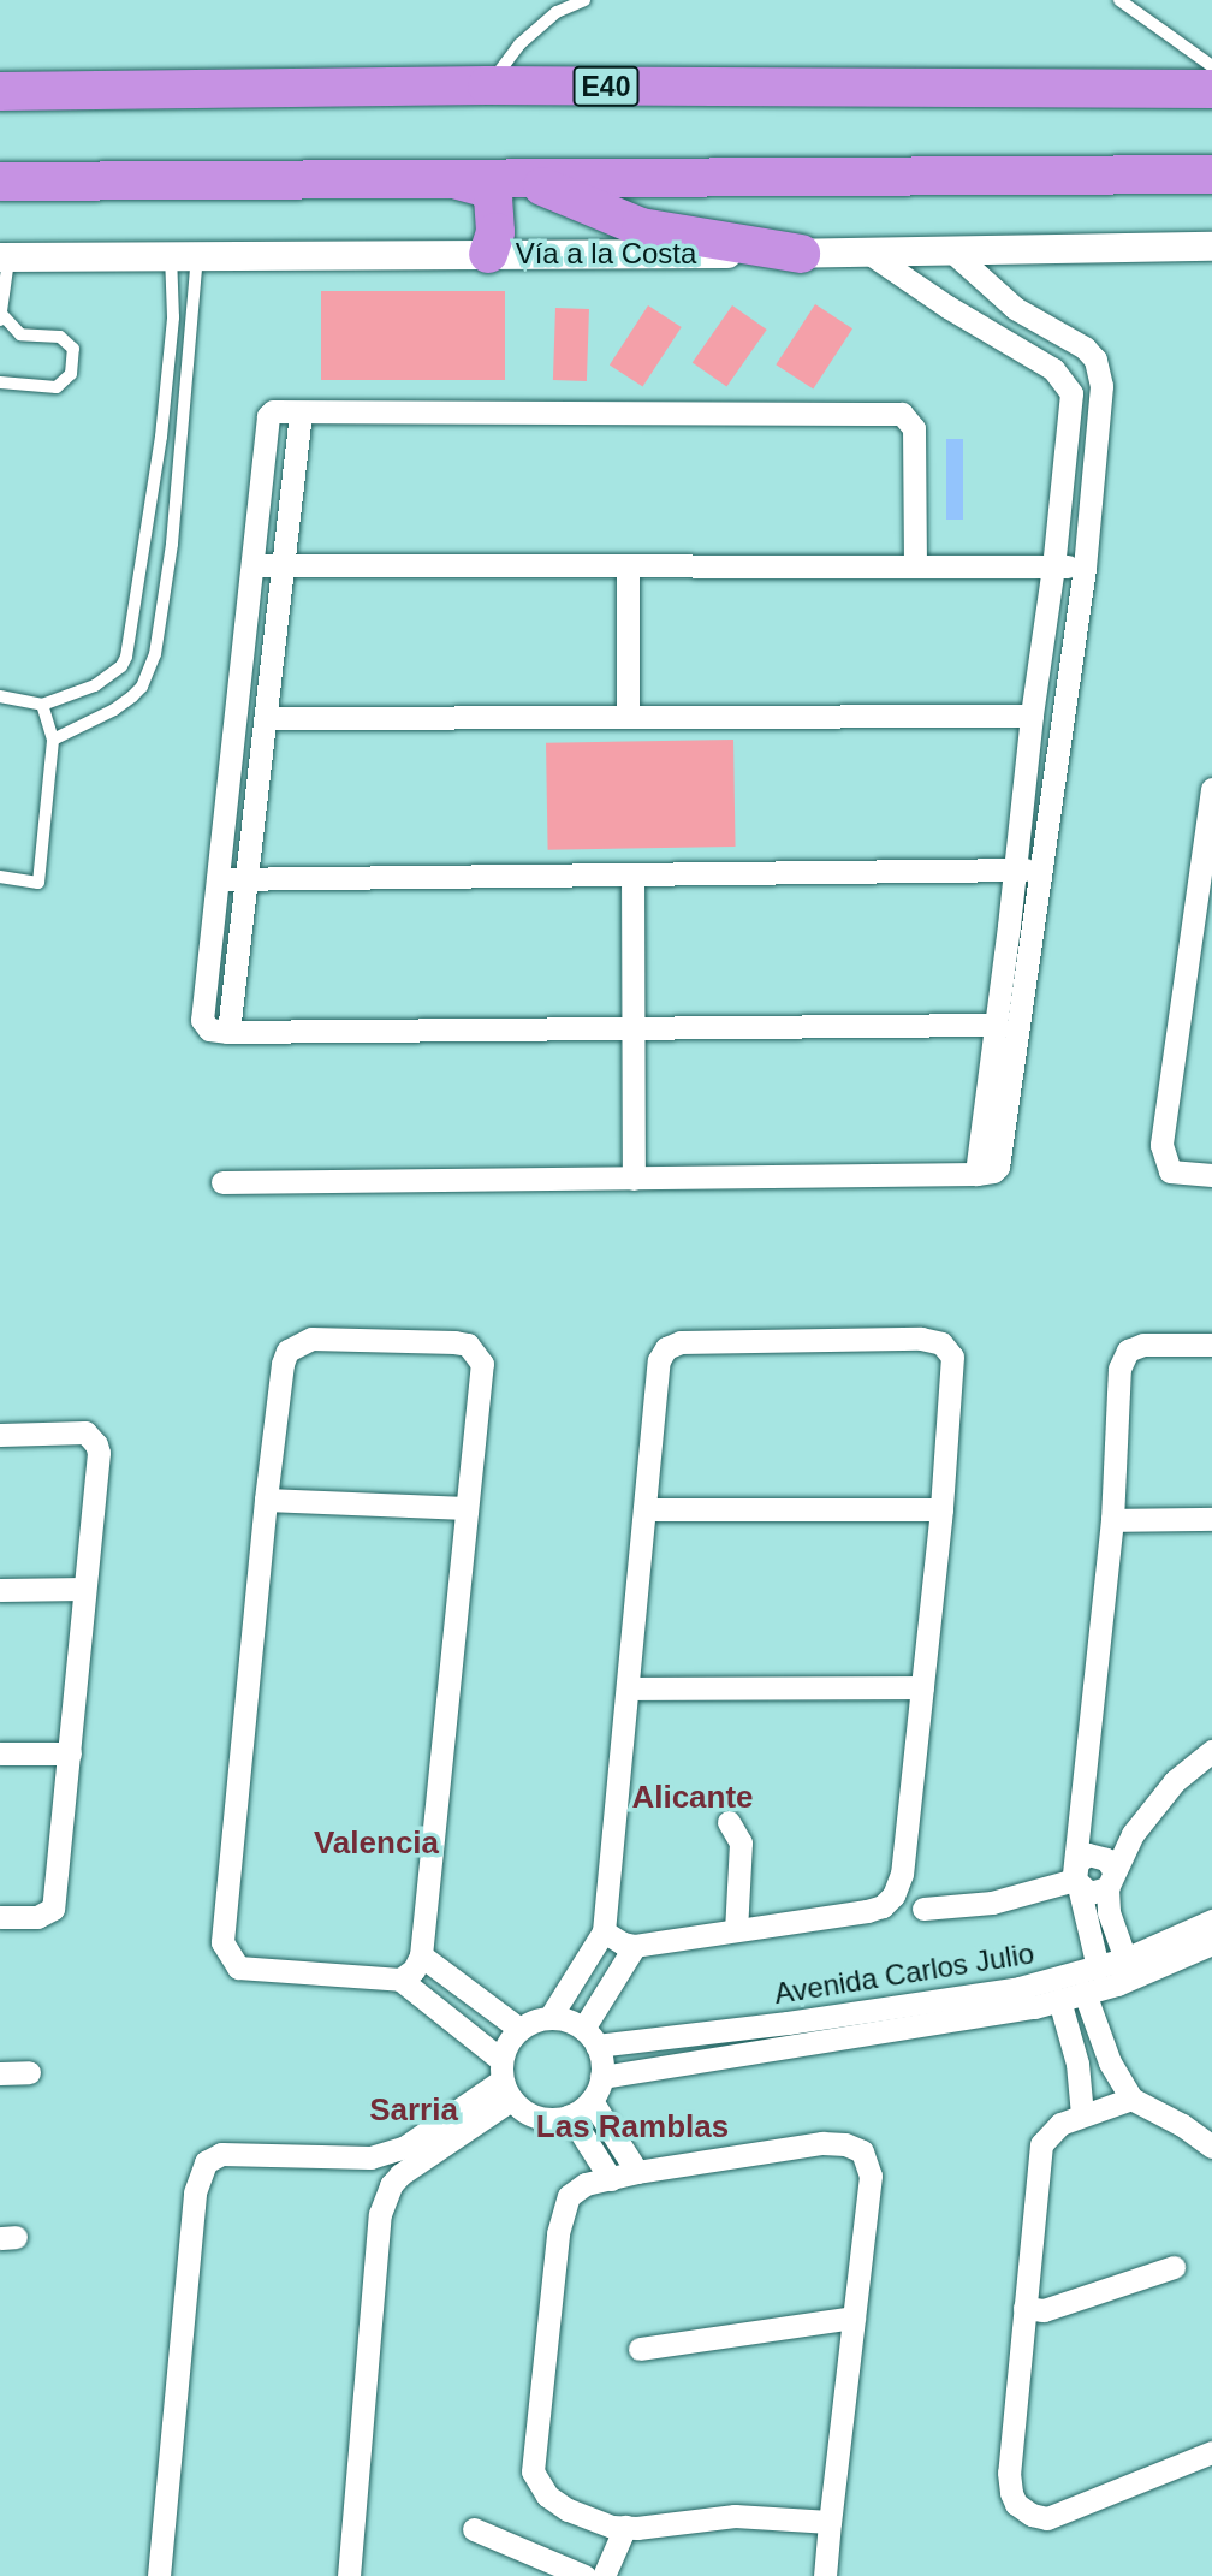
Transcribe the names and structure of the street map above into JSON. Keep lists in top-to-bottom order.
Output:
{
  "streets": {
    "highway": ["E40"],
    "street": ["Vía a la Costa", "Avenida Carlos Julio"]
  },
  "districts": [
    "Alicante",
    "Valencia",
    "Sarria",
    "Las Ramblas"
  ]
}
